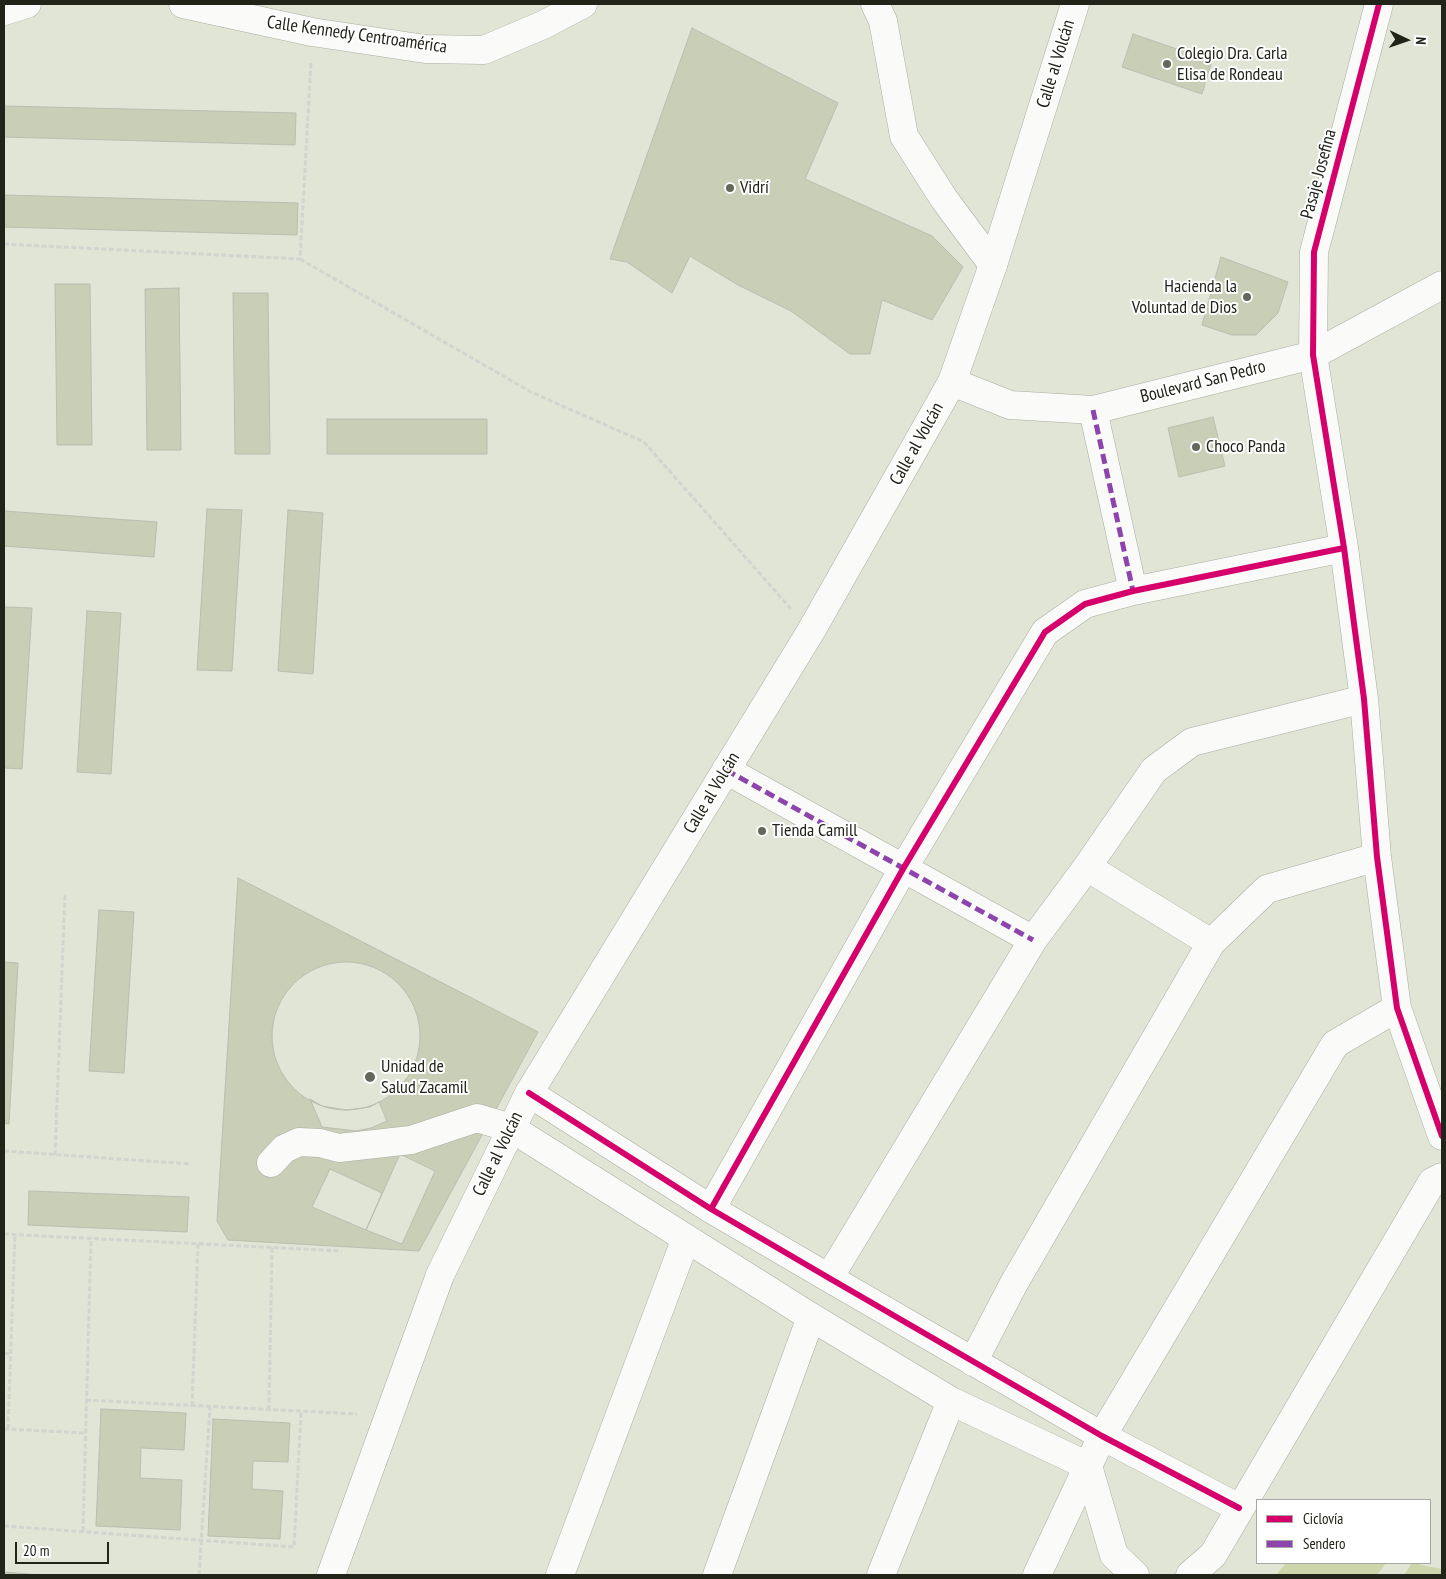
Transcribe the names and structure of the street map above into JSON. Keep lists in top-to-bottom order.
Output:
{
  "streets": {
    "street": [
      "Calle Kennedy Centroamérica",
      "Calle al Volcán",
      "Pasaje Josefina",
      "Boulevard San Pedro"
    ]
  },
  "crossings": [
    ["Calle al Volcán", "Boulevard San Pedro"],
    ["Pasaje Josefina", "Boulevard San Pedro"]
  ],
  "places": [
    "Colegio Dra. Carla Elisa de Rondeau",
    "Vidrí",
    "Hacienda la Voluntad de Dios",
    "Choco Panda",
    "Tienda Camill",
    "Unidad de Salud Zacamil"
  ],
  "legend": ["Ciclovía", "Sendero"],
  "scale_bar": "20 m",
  "north": "right"
}
